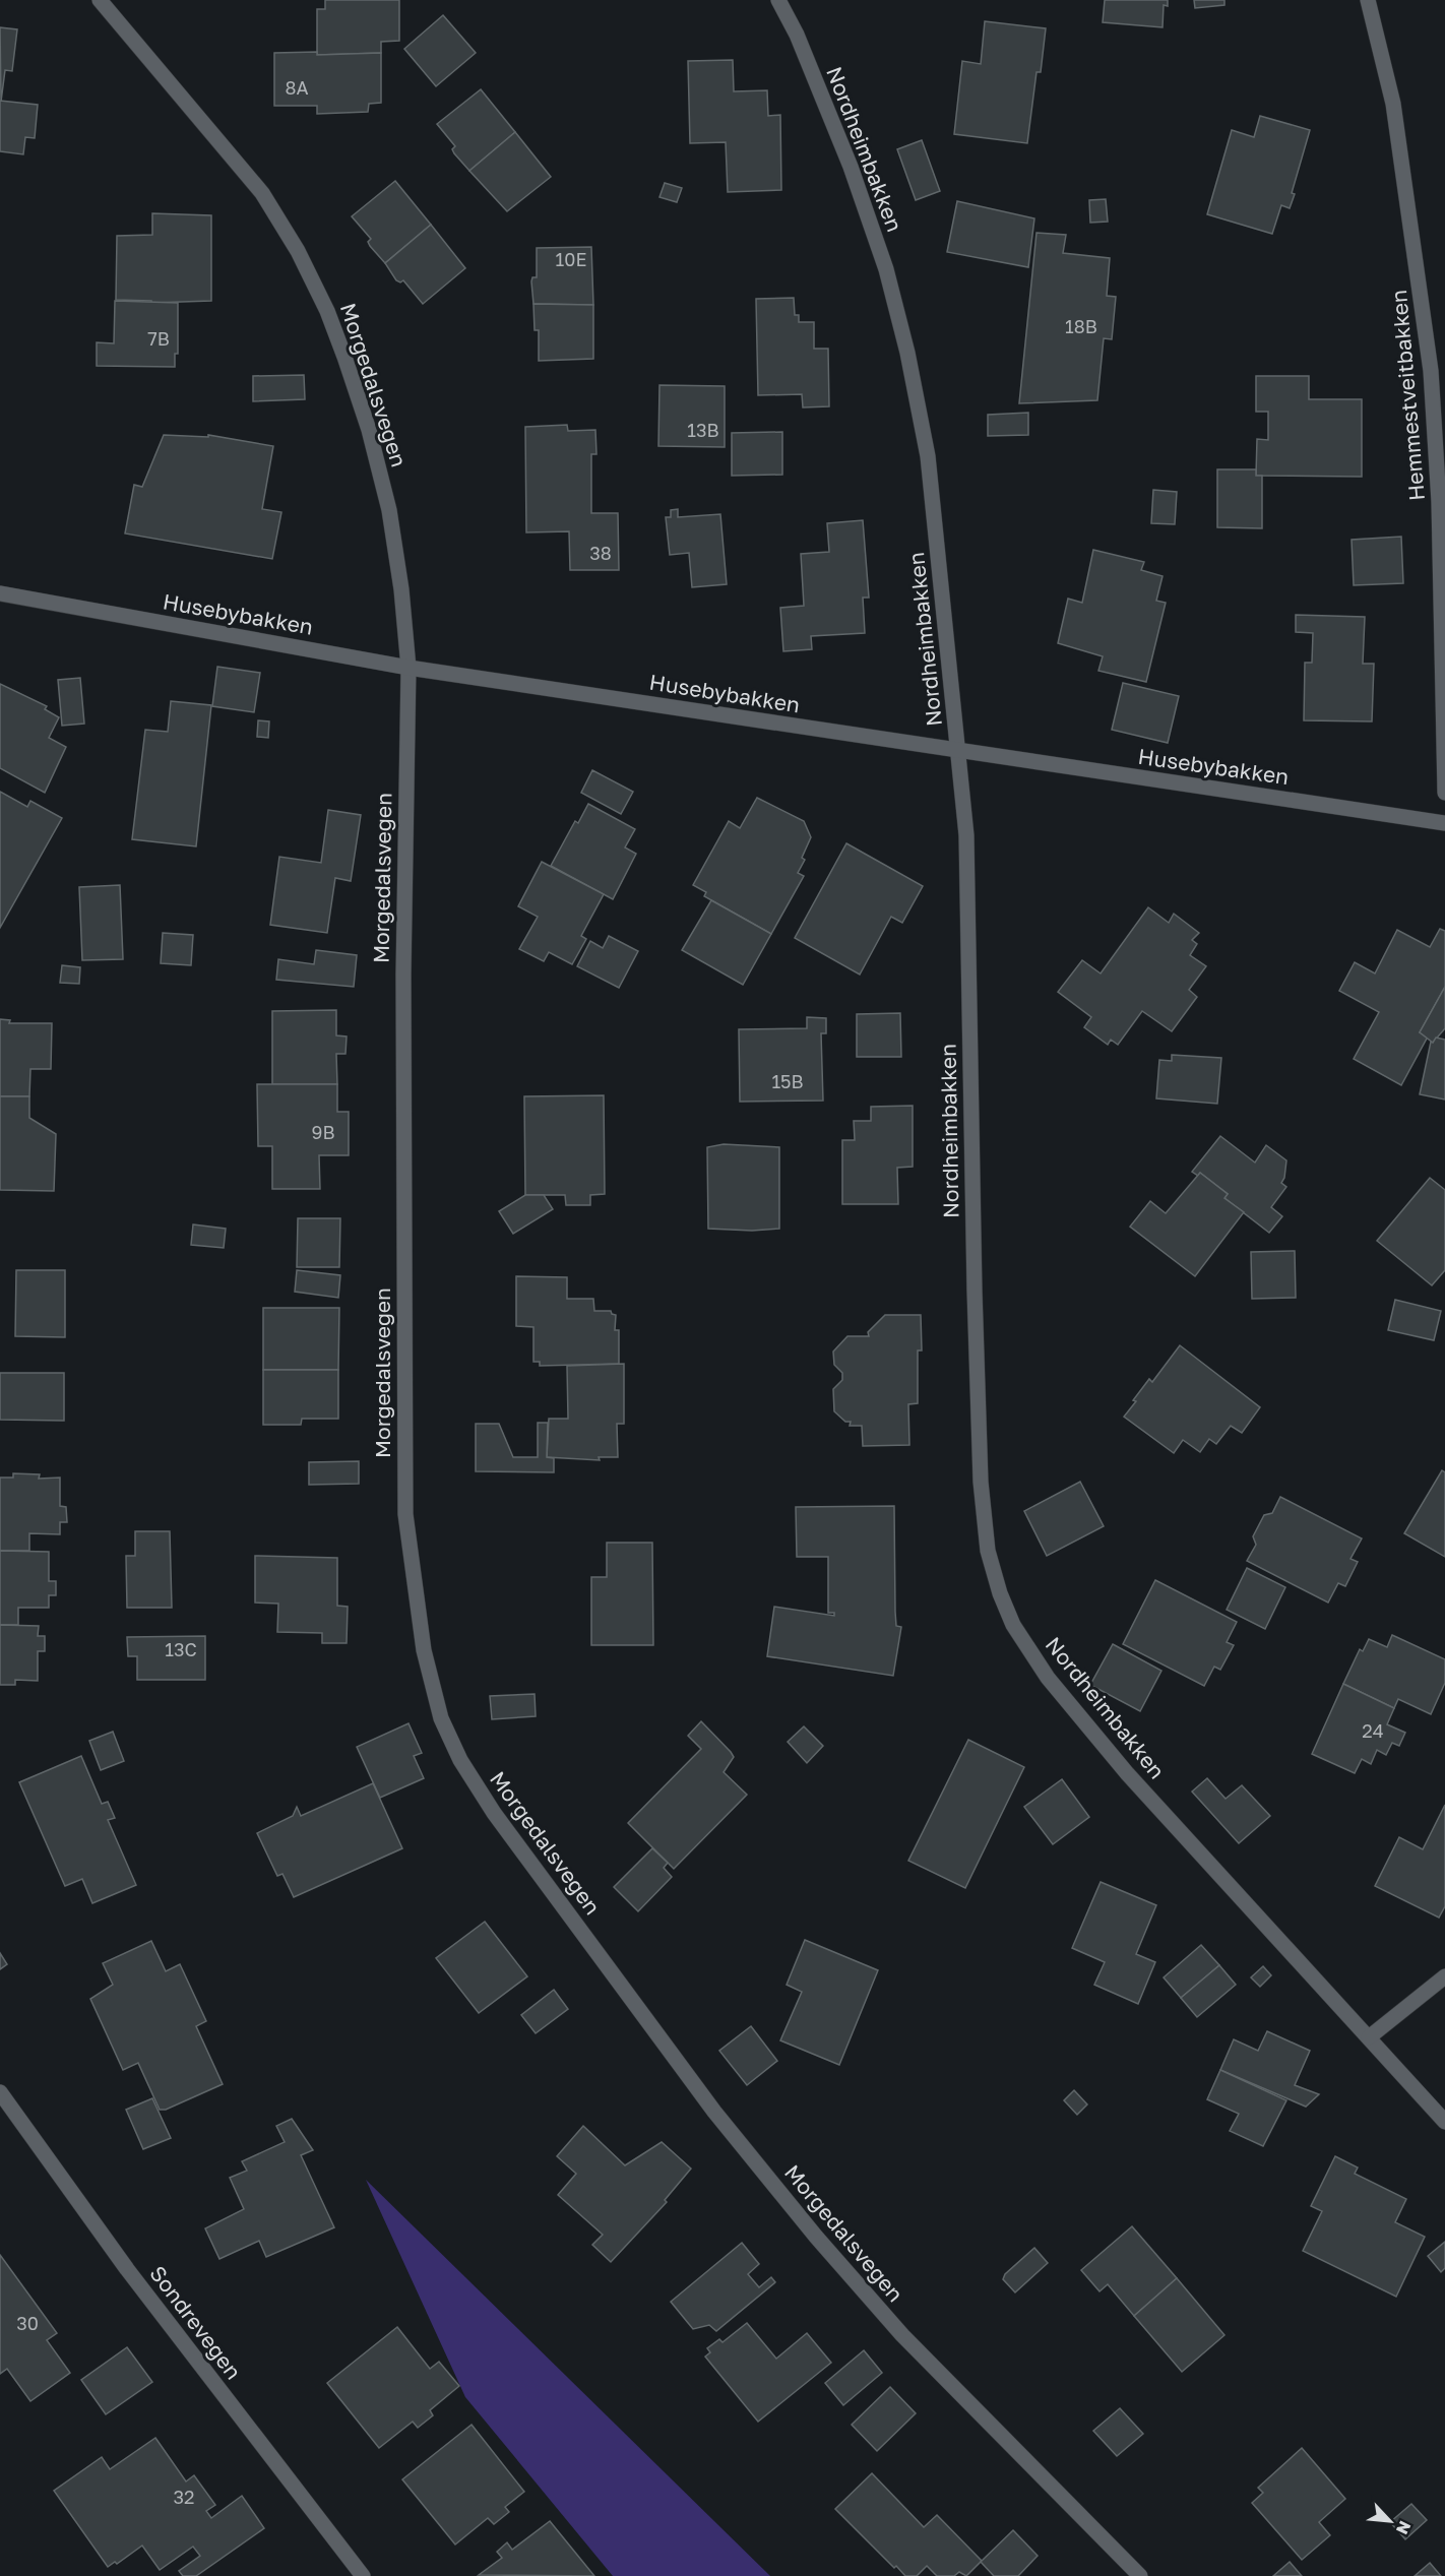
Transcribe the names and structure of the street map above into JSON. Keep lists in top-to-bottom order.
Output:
{
  "streets": {
    "street": [
      "Nordheimbakken",
      "Morgedalsvegen",
      "Hemmestveitbakken",
      "Husebybakken",
      "Sondrevegen"
    ]
  },
  "crossings": [
    ["Nordheimbakken", "Husebybakken"],
    ["Morgedalsvegen", "Husebybakken"]
  ],
  "house_numbers": [
    "8A",
    "10E",
    "18B",
    "7B",
    "13B",
    "38",
    "15B",
    "9B",
    "13C",
    "24",
    "30",
    "32"
  ],
  "north": "bottom right"
}
